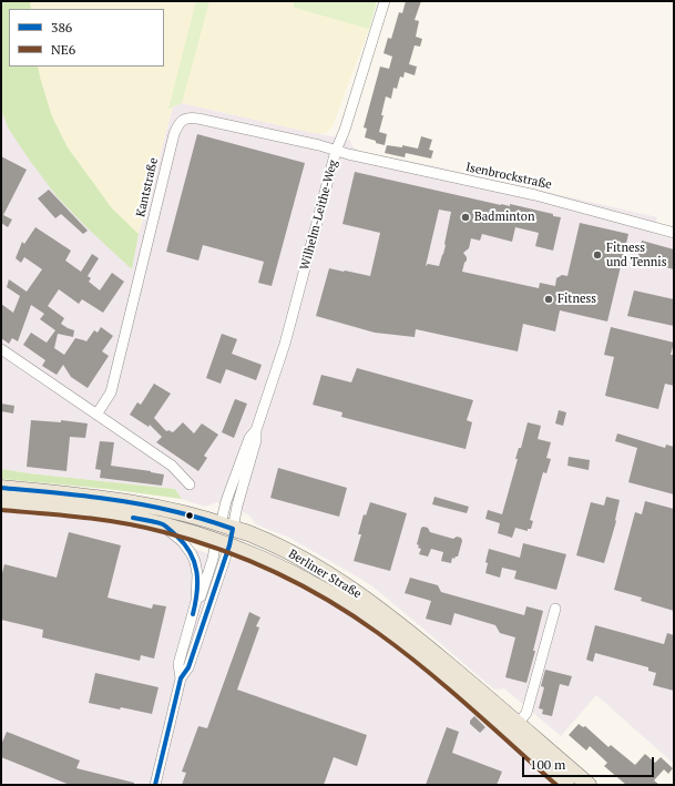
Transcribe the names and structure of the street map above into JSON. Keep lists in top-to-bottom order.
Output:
{
  "streets": {
    "main road": ["Wilhelm-Leithe-Weg", "Berliner Straße"],
    "street": ["Isenbrockstraße", "Kantstraße"]
  },
  "crossings": [
    ["Isenbrockstraße", "Kantstraße"],
    ["Isenbrockstraße", "Wilhelm-Leithe-Weg"],
    ["Kantstraße", "Wilhelm-Leithe-Weg"],
    ["Wilhelm-Leithe-Weg", "Berliner Straße"]
  ],
  "places": ["Badminton", "Fitness und Tennis", "Fitness"],
  "lines": ["transit line 386", "transit line NE6"],
  "legend": ["386", "NE6"],
  "scale_bar": "100 m"
}
